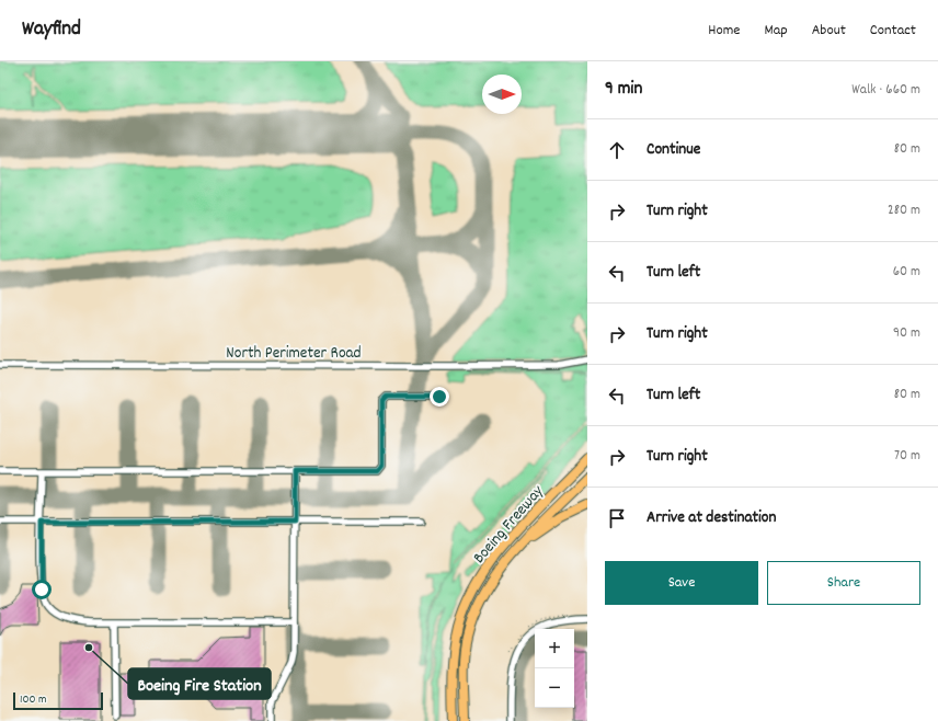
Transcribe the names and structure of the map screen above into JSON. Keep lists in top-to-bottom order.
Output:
{
  "streets": {
    "highway": ["Boeing Freeway"],
    "street": ["North Perimeter Road"]
  },
  "places": ["Boeing Fire Station"],
  "scale_bar": "100 m",
  "north": "right",
  "page": {
    "header": "Wayfind",
    "nav": [
      "Home",
      "Map",
      "About",
      "Contact"
    ],
    "heading": ["9 min", "Walk · 660 m"],
    "list": [
      ["Continue", "80 m"],
      ["Turn right", "280 m"],
      ["Turn left", "60 m"],
      ["Turn right", "90 m"],
      ["Turn left", "80 m"],
      ["Turn right", "70 m"],
      "Arrive at destination"
    ],
    "buttons": ["Save", "Share"],
    "map_buttons": ["+", "−"],
    "scale": "100 m"
  }
}
